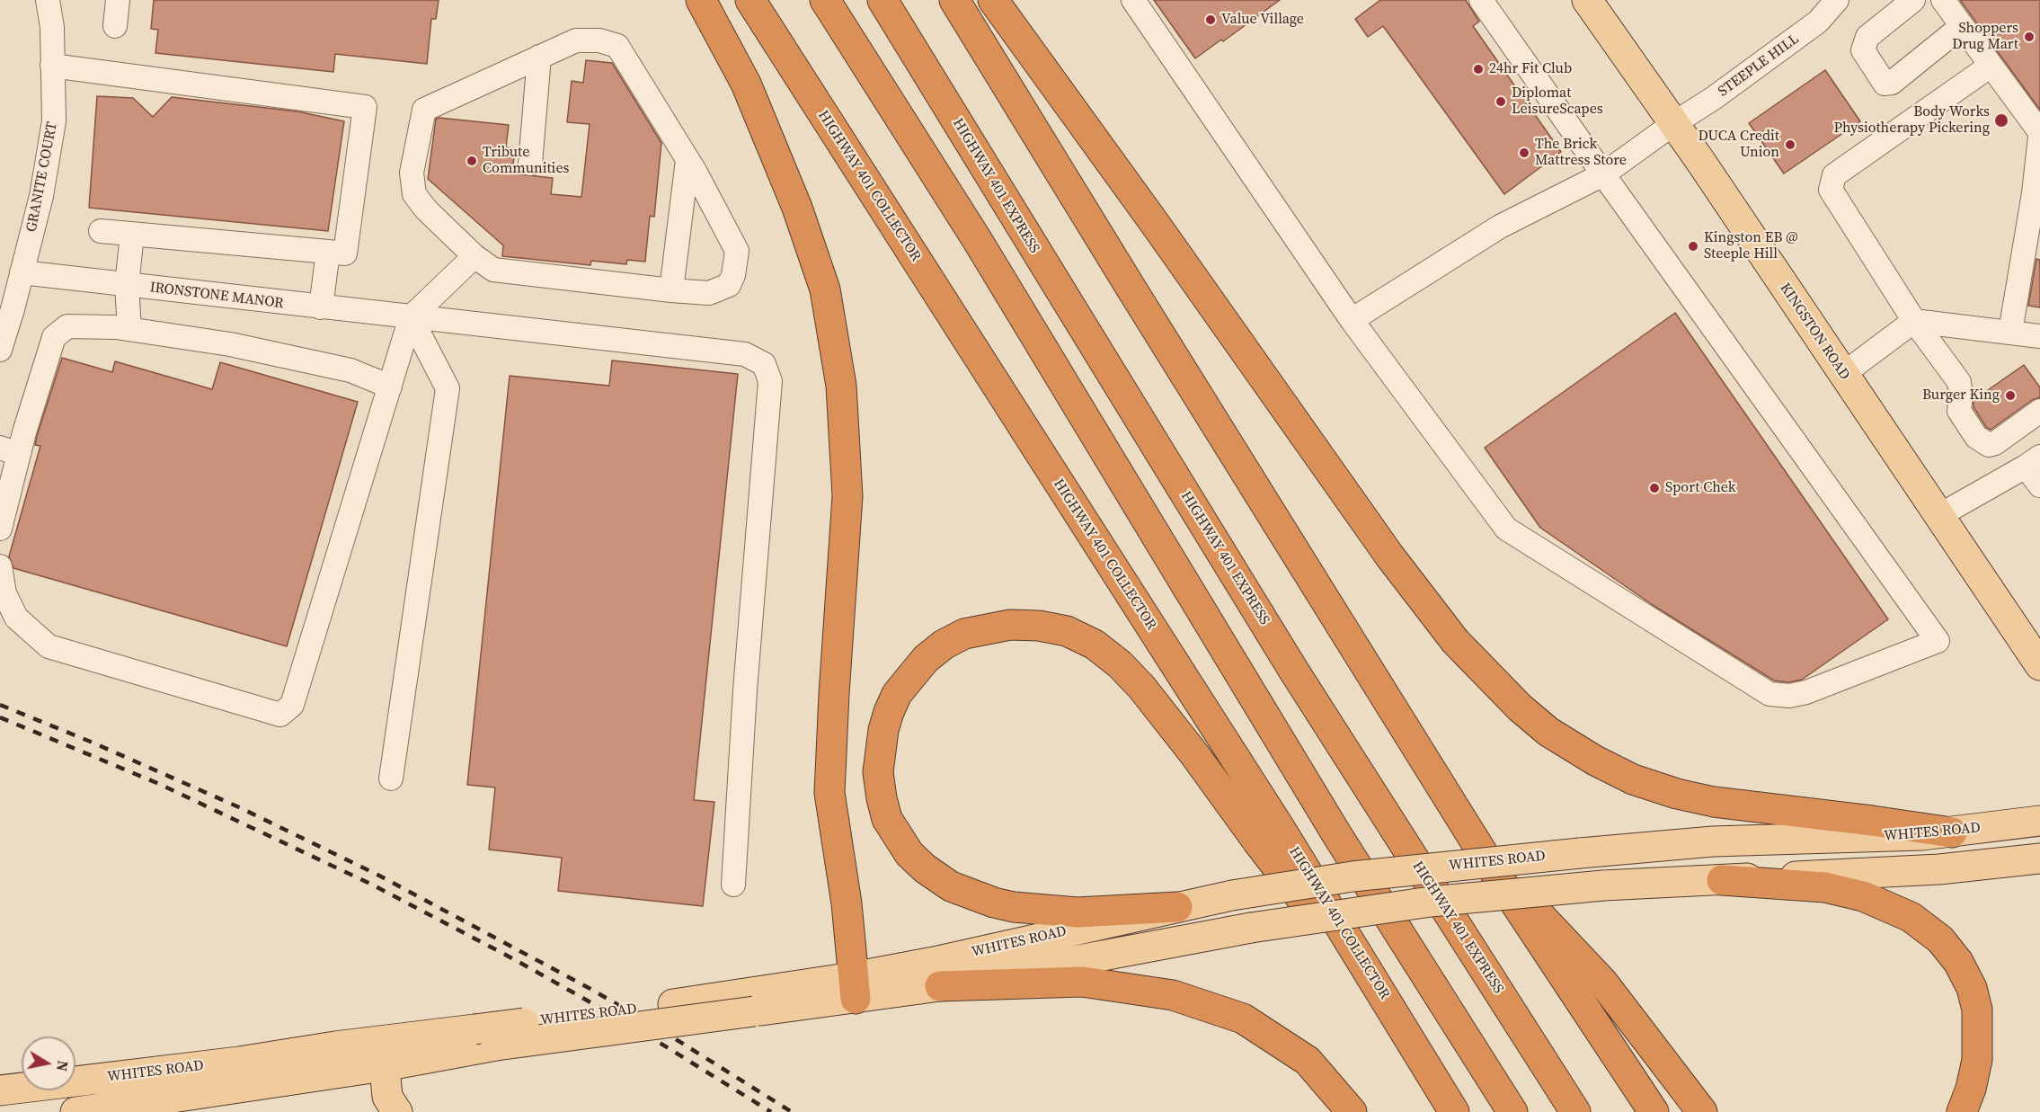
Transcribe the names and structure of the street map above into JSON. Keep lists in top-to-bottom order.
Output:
{
  "streets": {
    "highway": ["HIGHWAY 401 COLLECTOR", "HIGHWAY 401 EXPRESS"],
    "main road": ["KINGSTON ROAD", "WHITES ROAD"],
    "street": ["STEEPLE HILL", "GRANITE COURT", "IRONSTONE MANOR"]
  },
  "crossings": [
    ["STEEPLE HILL", "KINGSTON ROAD"],
    ["GRANITE COURT", "IRONSTONE MANOR"]
  ],
  "places": [
    "Value Village",
    "Shoppers Drug Mart",
    "24hr Fit Club",
    "Diplomat LeisureScapes",
    "Body Works Physiotherapy Pickering",
    "DUCA Credit Union",
    "The Brick Mattress Store",
    "Tribute Communities",
    "Kingston EB @ Steeple Hill",
    "Burger King",
    "Sport Chek"
  ],
  "north": "right"
}
